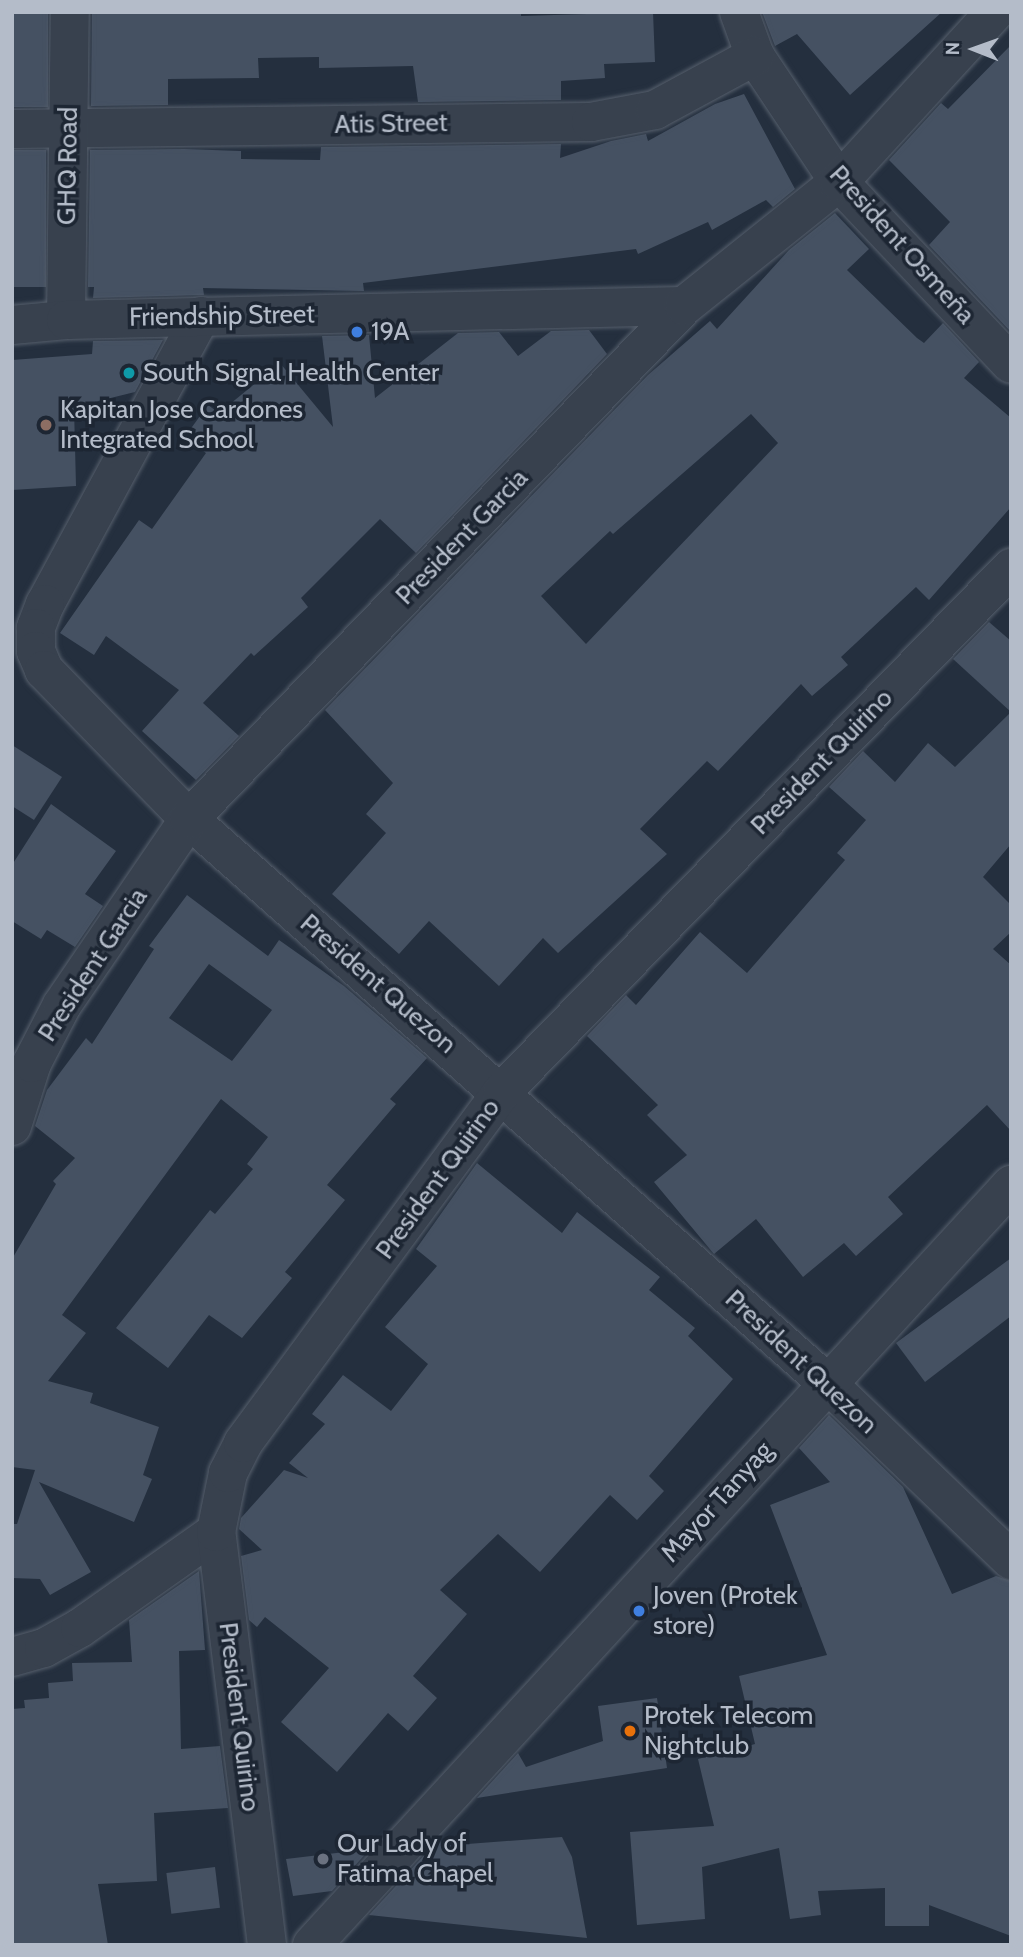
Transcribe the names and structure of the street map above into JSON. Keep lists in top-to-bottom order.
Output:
{
  "streets": {
    "street": [
      "Atis Street",
      "GHQ Road",
      "President Osmeña",
      "Friendship Street",
      "President Garcia",
      "President Quirino",
      "President Quezon",
      "Mayor Tanyag"
    ]
  },
  "crossings": [
    ["Atis Street", "GHQ Road"],
    ["Atis Street", "President Osmeña"],
    ["GHQ Road", "Friendship Street"],
    ["President Osmeña", "President Garcia"],
    ["Friendship Street", "President Garcia"],
    ["Friendship Street", "President Quezon"],
    ["President Garcia", "President Quezon"],
    ["President Quirino", "President Quezon"],
    ["President Quezon", "Mayor Tanyag"]
  ],
  "places": [
    "19A",
    "South Signal Health Center",
    "Kapitan Jose Cardones Integrated School",
    "Joven (Protek store)",
    "Protek Telecom Nightclub",
    "Our Lady of Fatima Chapel"
  ],
  "north": "left"
}
